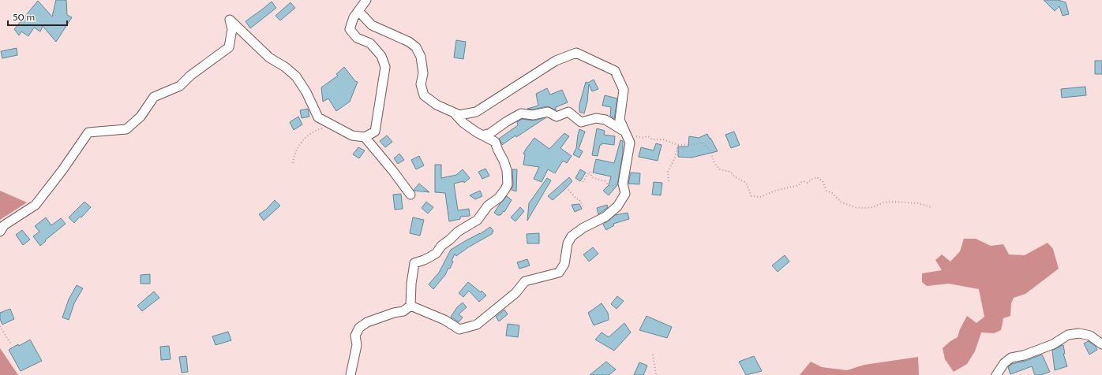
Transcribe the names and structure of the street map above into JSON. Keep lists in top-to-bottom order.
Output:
{
  "scale_bar": "50 m"
}
